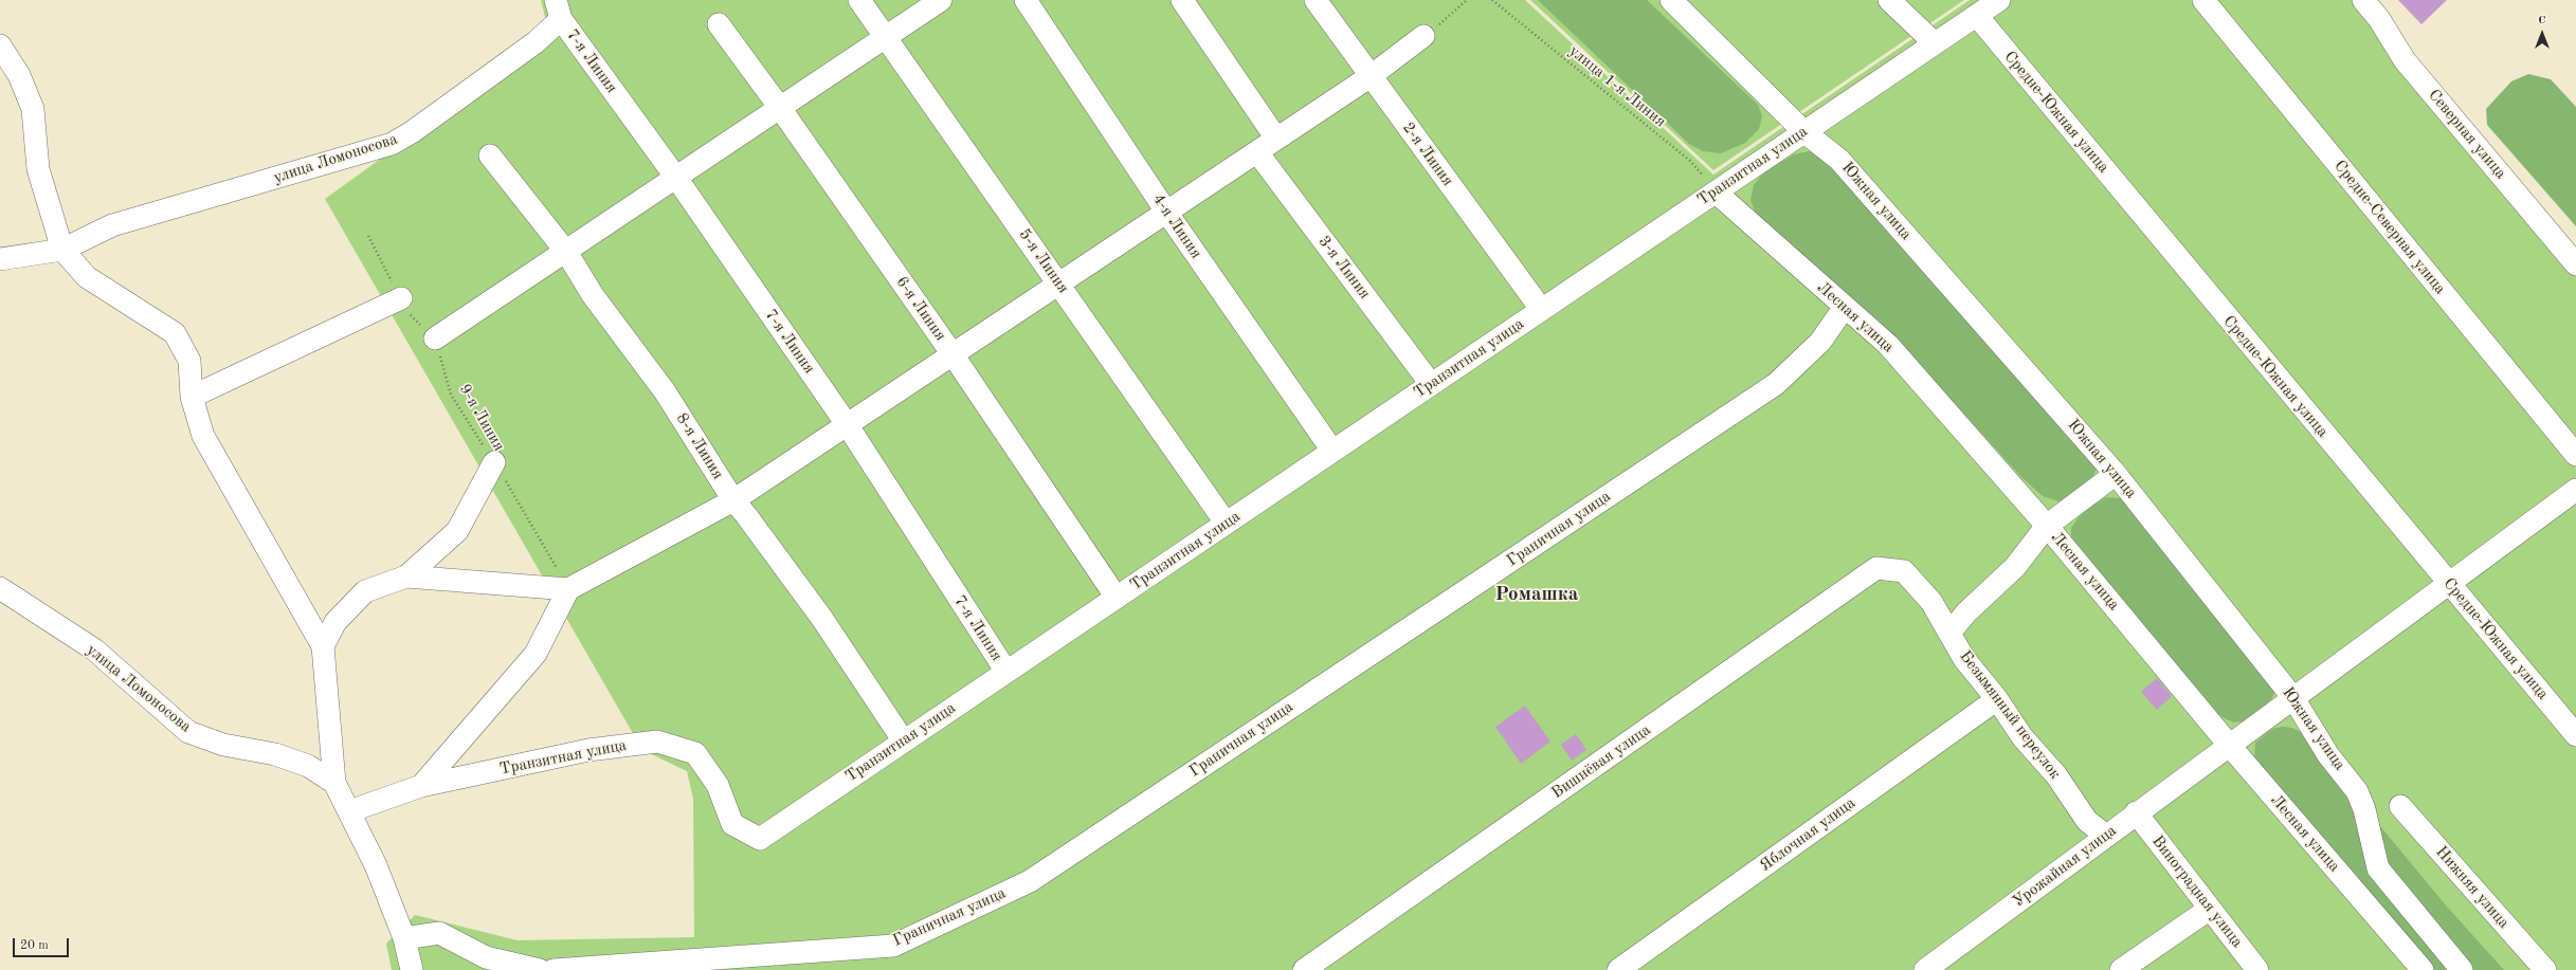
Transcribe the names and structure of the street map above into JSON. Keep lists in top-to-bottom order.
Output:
{
  "streets": {
    "street": [
      "7-я Линия",
      "Средне-Южная улица",
      "Северная улица",
      "2-я Линия",
      "улица Ломоносова",
      "Транзитная улица",
      "Южная улица",
      "4-я Линия",
      "Средне-Северная улица",
      "5-я Линия",
      "3-я Линия",
      "6-я Линия",
      "Лесная улица",
      "8-я Линия",
      "Граничная улица",
      "Безымянный переулок",
      "Вишнёвая улица",
      "Яблочная улица",
      "Урожайная улица",
      "Нижняя улица",
      "Виноградная улица"
    ],
    "path": ["улица 1-я Линия", "9-я Линия"]
  },
  "crossings": [
    ["7-я Линия", "улица Ломоносова"],
    ["7-я Линия", "Транзитная улица"],
    ["улица 1-я Линия", "Транзитная улица"],
    ["улица 1-я Линия", "Лесная улица"],
    ["Средне-Южная улица", "Транзитная улица"],
    ["Средне-Южная улица", "Урожайная улица"],
    ["2-я Линия", "Транзитная улица"],
    ["улица Ломоносова", "Транзитная улица"],
    ["Транзитная улица", "Южная улица"],
    ["Транзитная улица", "4-я Линия"],
    ["Транзитная улица", "5-я Линия"],
    ["Транзитная улица", "3-я Линия"],
    ["Транзитная улица", "6-я Линия"],
    ["Транзитная улица", "Лесная улица"],
    ["Транзитная улица", "8-я Линия"],
    ["Южная улица", "Урожайная улица"],
    ["Лесная улица", "Граничная улица"],
    ["Лесная улица", "Урожайная улица"],
    ["Безымянный переулок", "Вишнёвая улица"],
    ["Безымянный переулок", "Яблочная улица"],
    ["Безымянный переулок", "Урожайная улица"],
    ["Урожайная улица", "Виноградная улица"]
  ],
  "districts": ["Ромашка"],
  "scale_bar": "20 m",
  "north": "top"
}
